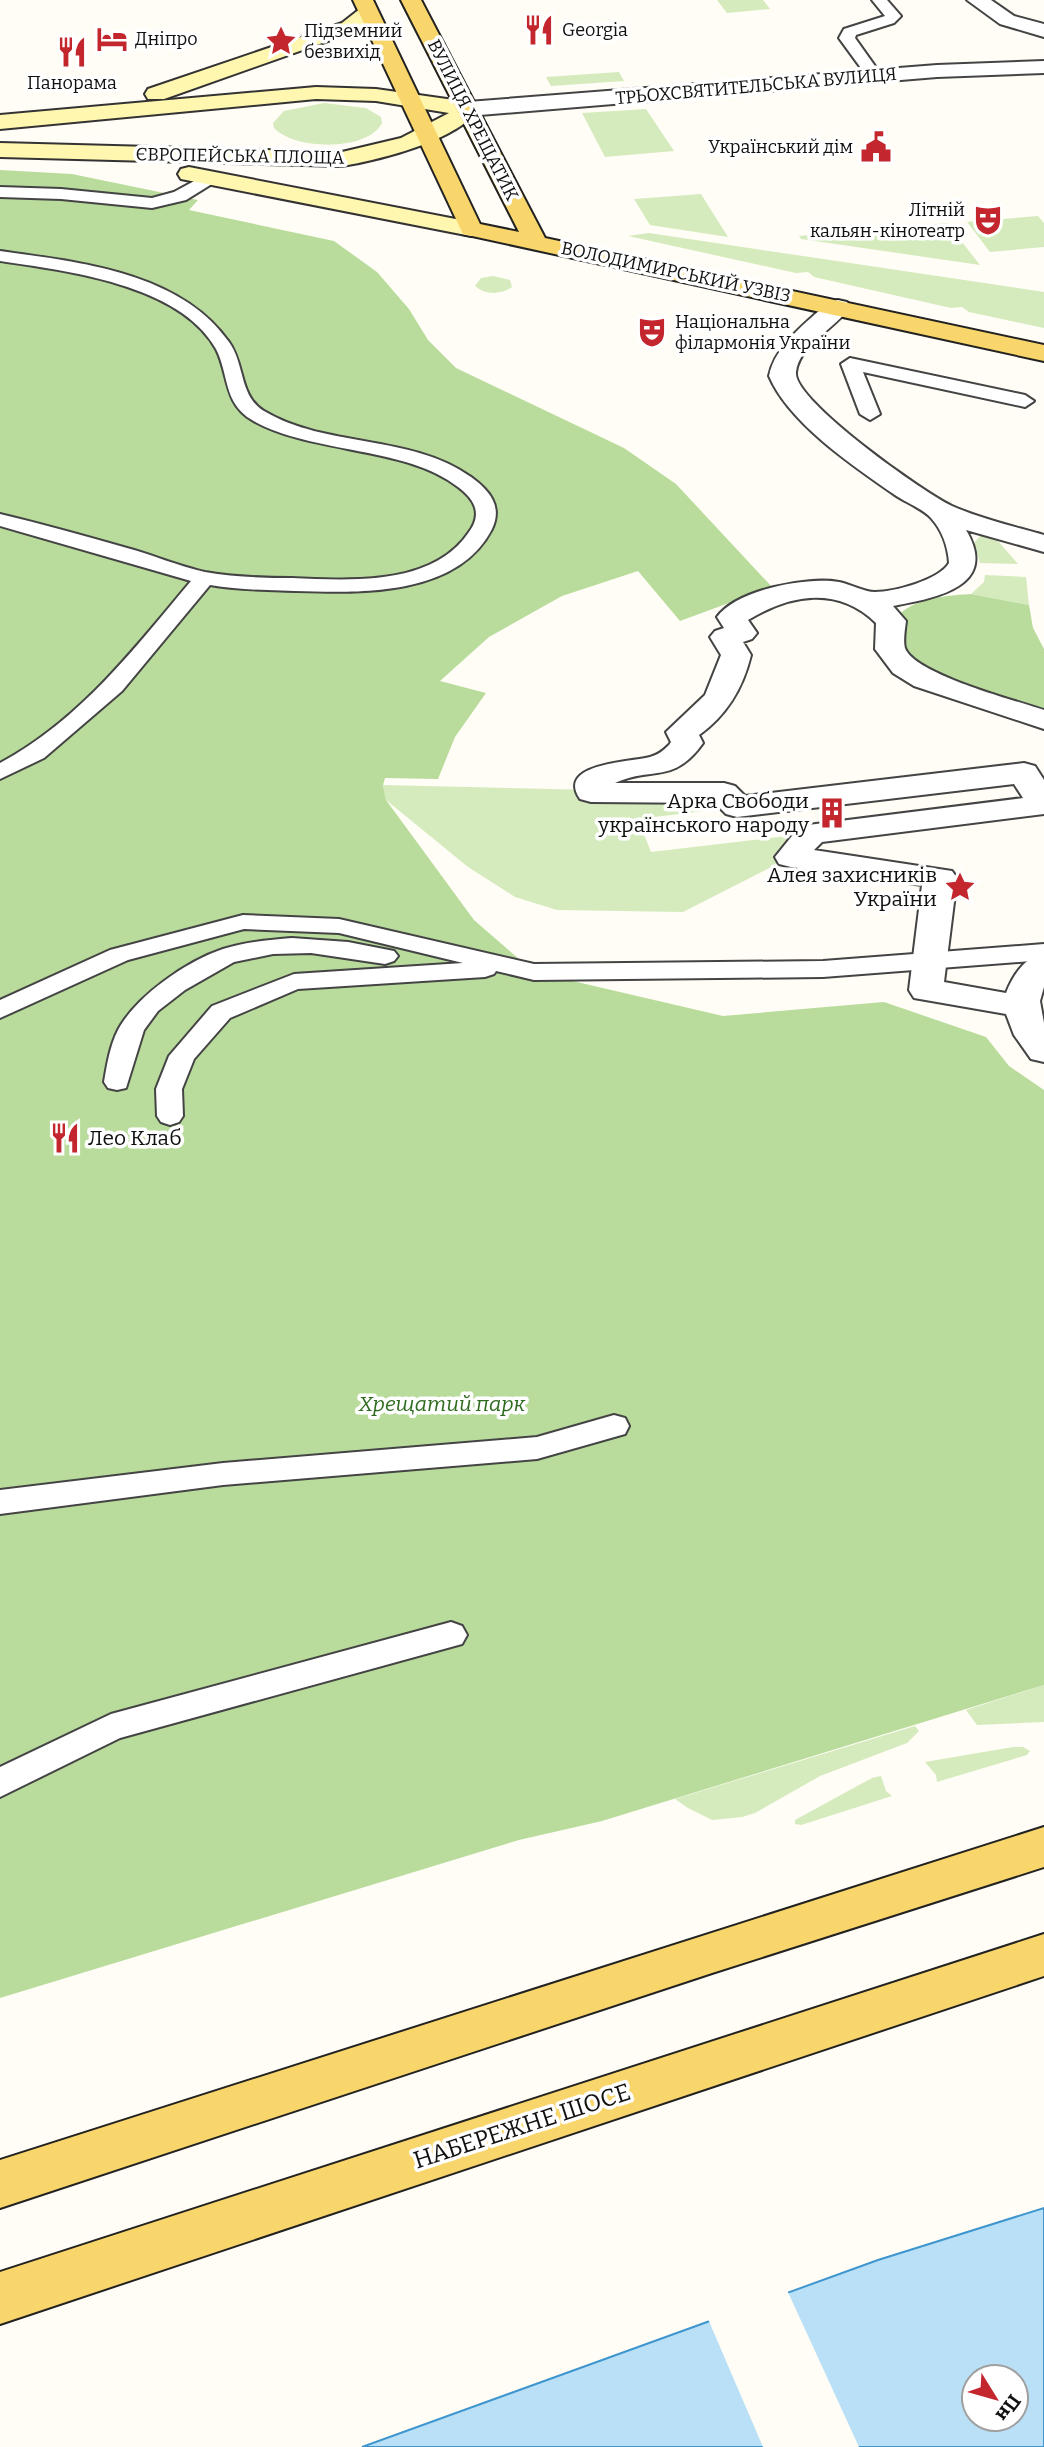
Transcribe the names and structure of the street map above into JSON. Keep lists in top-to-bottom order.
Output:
{
  "streets": {
    "main road": [
      "ВУЛИЦЯ ХРЕЩАТИК",
      "ЄВРОПЕЙСЬКА ПЛОЩА",
      "ВОЛОДИМИРСЬКИЙ УЗВІЗ",
      "НАБЕРЕЖНЕ ШОСЕ"
    ],
    "street": ["ТРЬОХСВЯТИТЕЛЬСЬКА ВУЛИЦЯ"]
  },
  "crossings": [
    ["ТРЬОХСВЯТИТЕЛЬСЬКА ВУЛИЦЯ", "ВУЛИЦЯ ХРЕЩАТИК"],
    ["ТРЬОХСВЯТИТЕЛЬСЬКА ВУЛИЦЯ", "ЄВРОПЕЙСЬКА ПЛОЩА"],
    ["ВУЛИЦЯ ХРЕЩАТИК", "ЄВРОПЕЙСЬКА ПЛОЩА"],
    ["ВУЛИЦЯ ХРЕЩАТИК", "ВОЛОДИМИРСЬКИЙ УЗВІЗ"],
    ["ЄВРОПЕЙСЬКА ПЛОЩА", "ВОЛОДИМИРСЬКИЙ УЗВІЗ"]
  ],
  "parks": ["Хрещатий парк"],
  "places": {
    "restaurant": ["Georgia", "Панорама", "Лео Клаб"],
    "hotel": ["Дніпро"],
    "place": ["Підземний безвихід", "Алея захисників України"],
    "public building": ["Український дім"],
    "theatre": ["Літній кальян-кінотеатр", "Національна філармонія України"],
    "building": ["Арка Свободи українського народу"]
  },
  "north": "bottom right"
}
